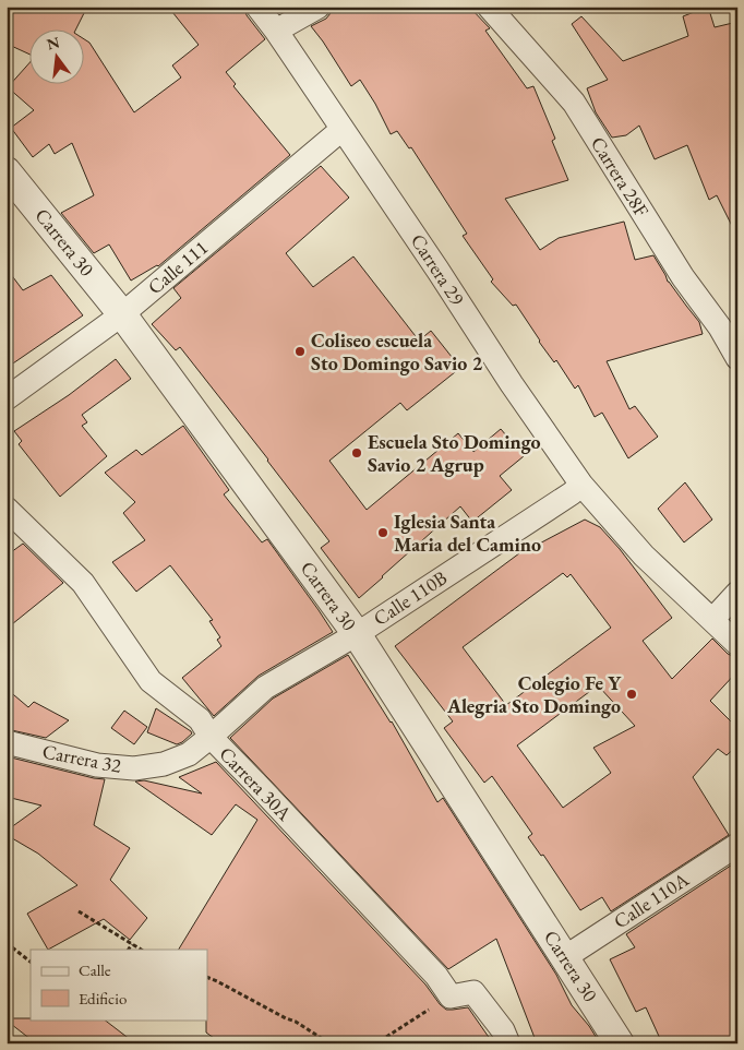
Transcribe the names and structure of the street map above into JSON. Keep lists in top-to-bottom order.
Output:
{
  "streets": {
    "street": [
      "Carrera 28F",
      "Carrera 30",
      "Calle 111",
      "Carrera 29",
      "Calle 110B",
      "Carrera 32",
      "Carrera 30A",
      "Calle 110A"
    ]
  },
  "crossings": [
    ["Carrera 30", "Calle 111"],
    ["Carrera 30", "Calle 110B"],
    ["Carrera 30", "Calle 110A"],
    ["Calle 111", "Carrera 29"],
    ["Carrera 29", "Calle 110B"],
    ["Calle 110B", "Carrera 32"],
    ["Calle 110B", "Carrera 30A"]
  ],
  "places": [
    "Coliseo escuela Sto Domingo Savio 2",
    "Escuela Sto Domingo Savio 2 Agrup",
    "Iglesia Santa Maria del Camino",
    "Colegio Fe Y Alegria Sto Domingo"
  ],
  "legend": ["Calle", "Edificio"],
  "north": "top"
}
